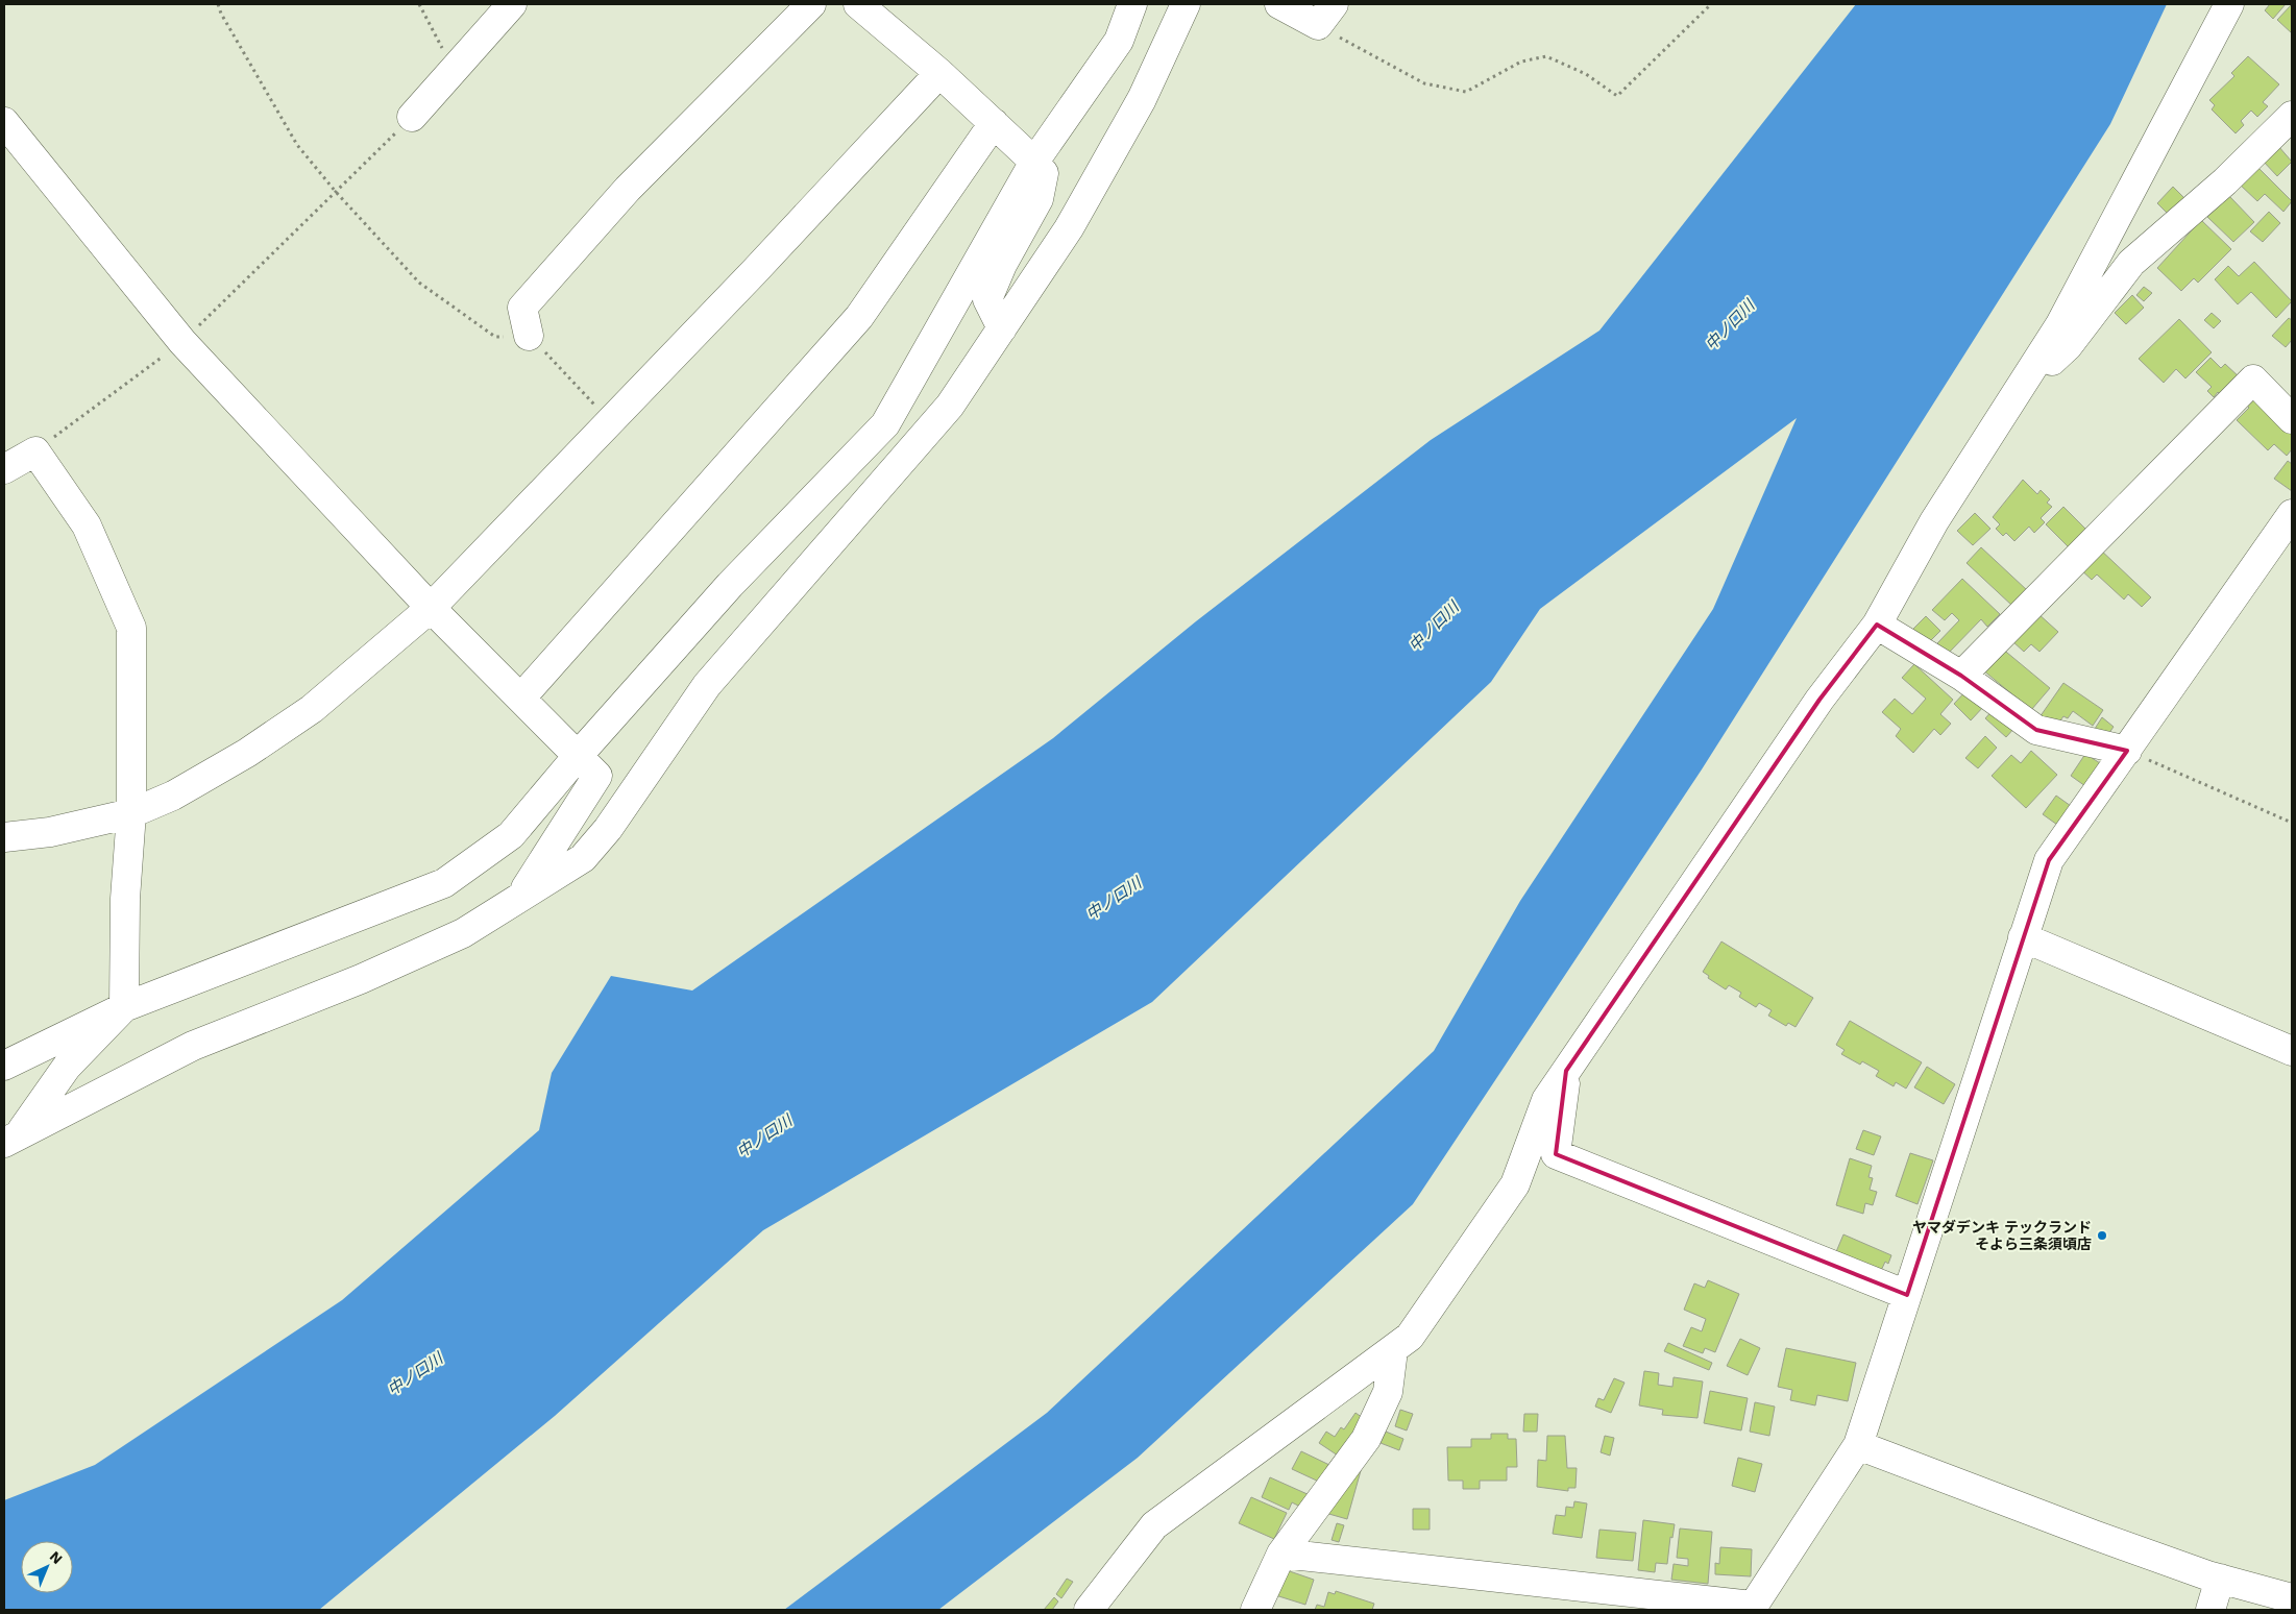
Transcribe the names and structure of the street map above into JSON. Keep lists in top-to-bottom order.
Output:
{
  "water": ["中ノ口川"],
  "places": ["ヤマダデンキ テックランド そよら三条須頃店"],
  "north": "top right"
}
